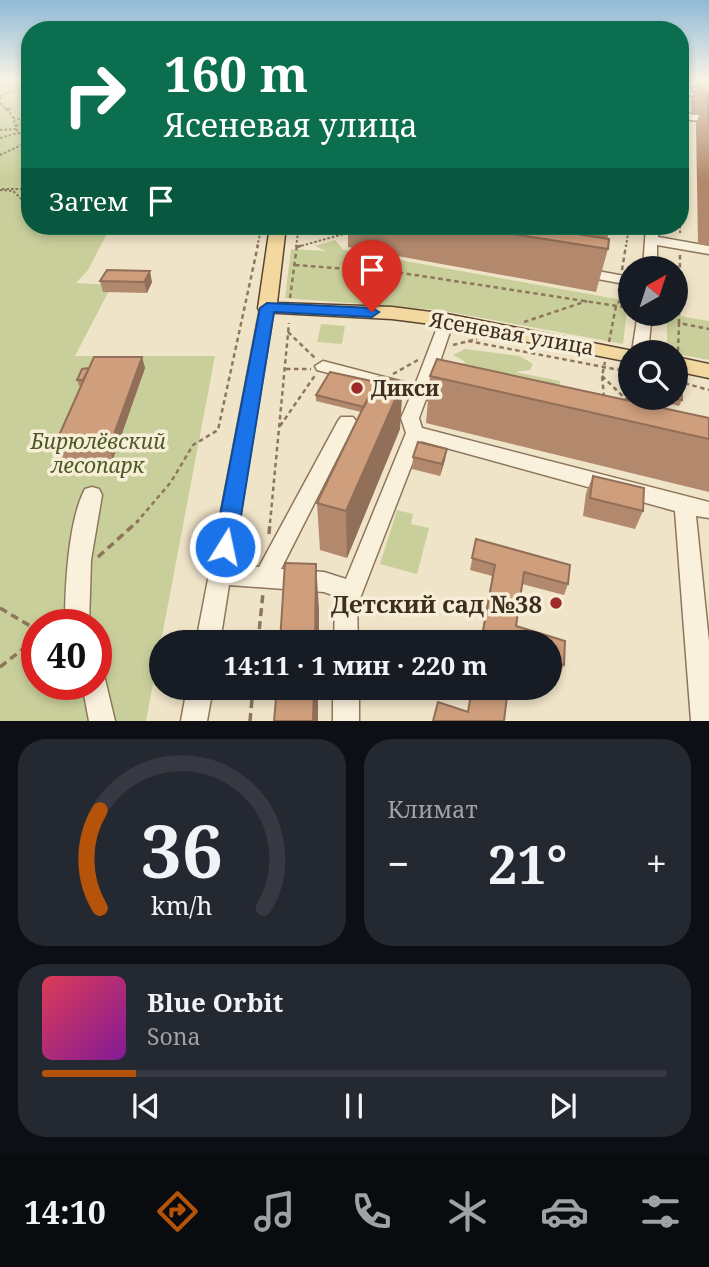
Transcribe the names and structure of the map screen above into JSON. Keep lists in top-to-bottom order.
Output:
{
  "streets": {
    "main road": ["Ясеневая улица"]
  },
  "parks": ["Бирюлёвский лесопарк"],
  "places": ["Дикси", "Детский сад №38"],
  "north": "top right",
  "page": {
    "turn": ["160 m", "Ясеневая улица"],
    "then": "Затем",
    "limit": "40",
    "trip": "14:11 · 1 мин · 220 m",
    "tile": "Климат",
    "heat": ["−", "21°", "+"],
    "song": ["Blue Orbit", "Sona"],
    "tabs": "14:10",
    "gauge": ["36", "km/h"]
  }
}
